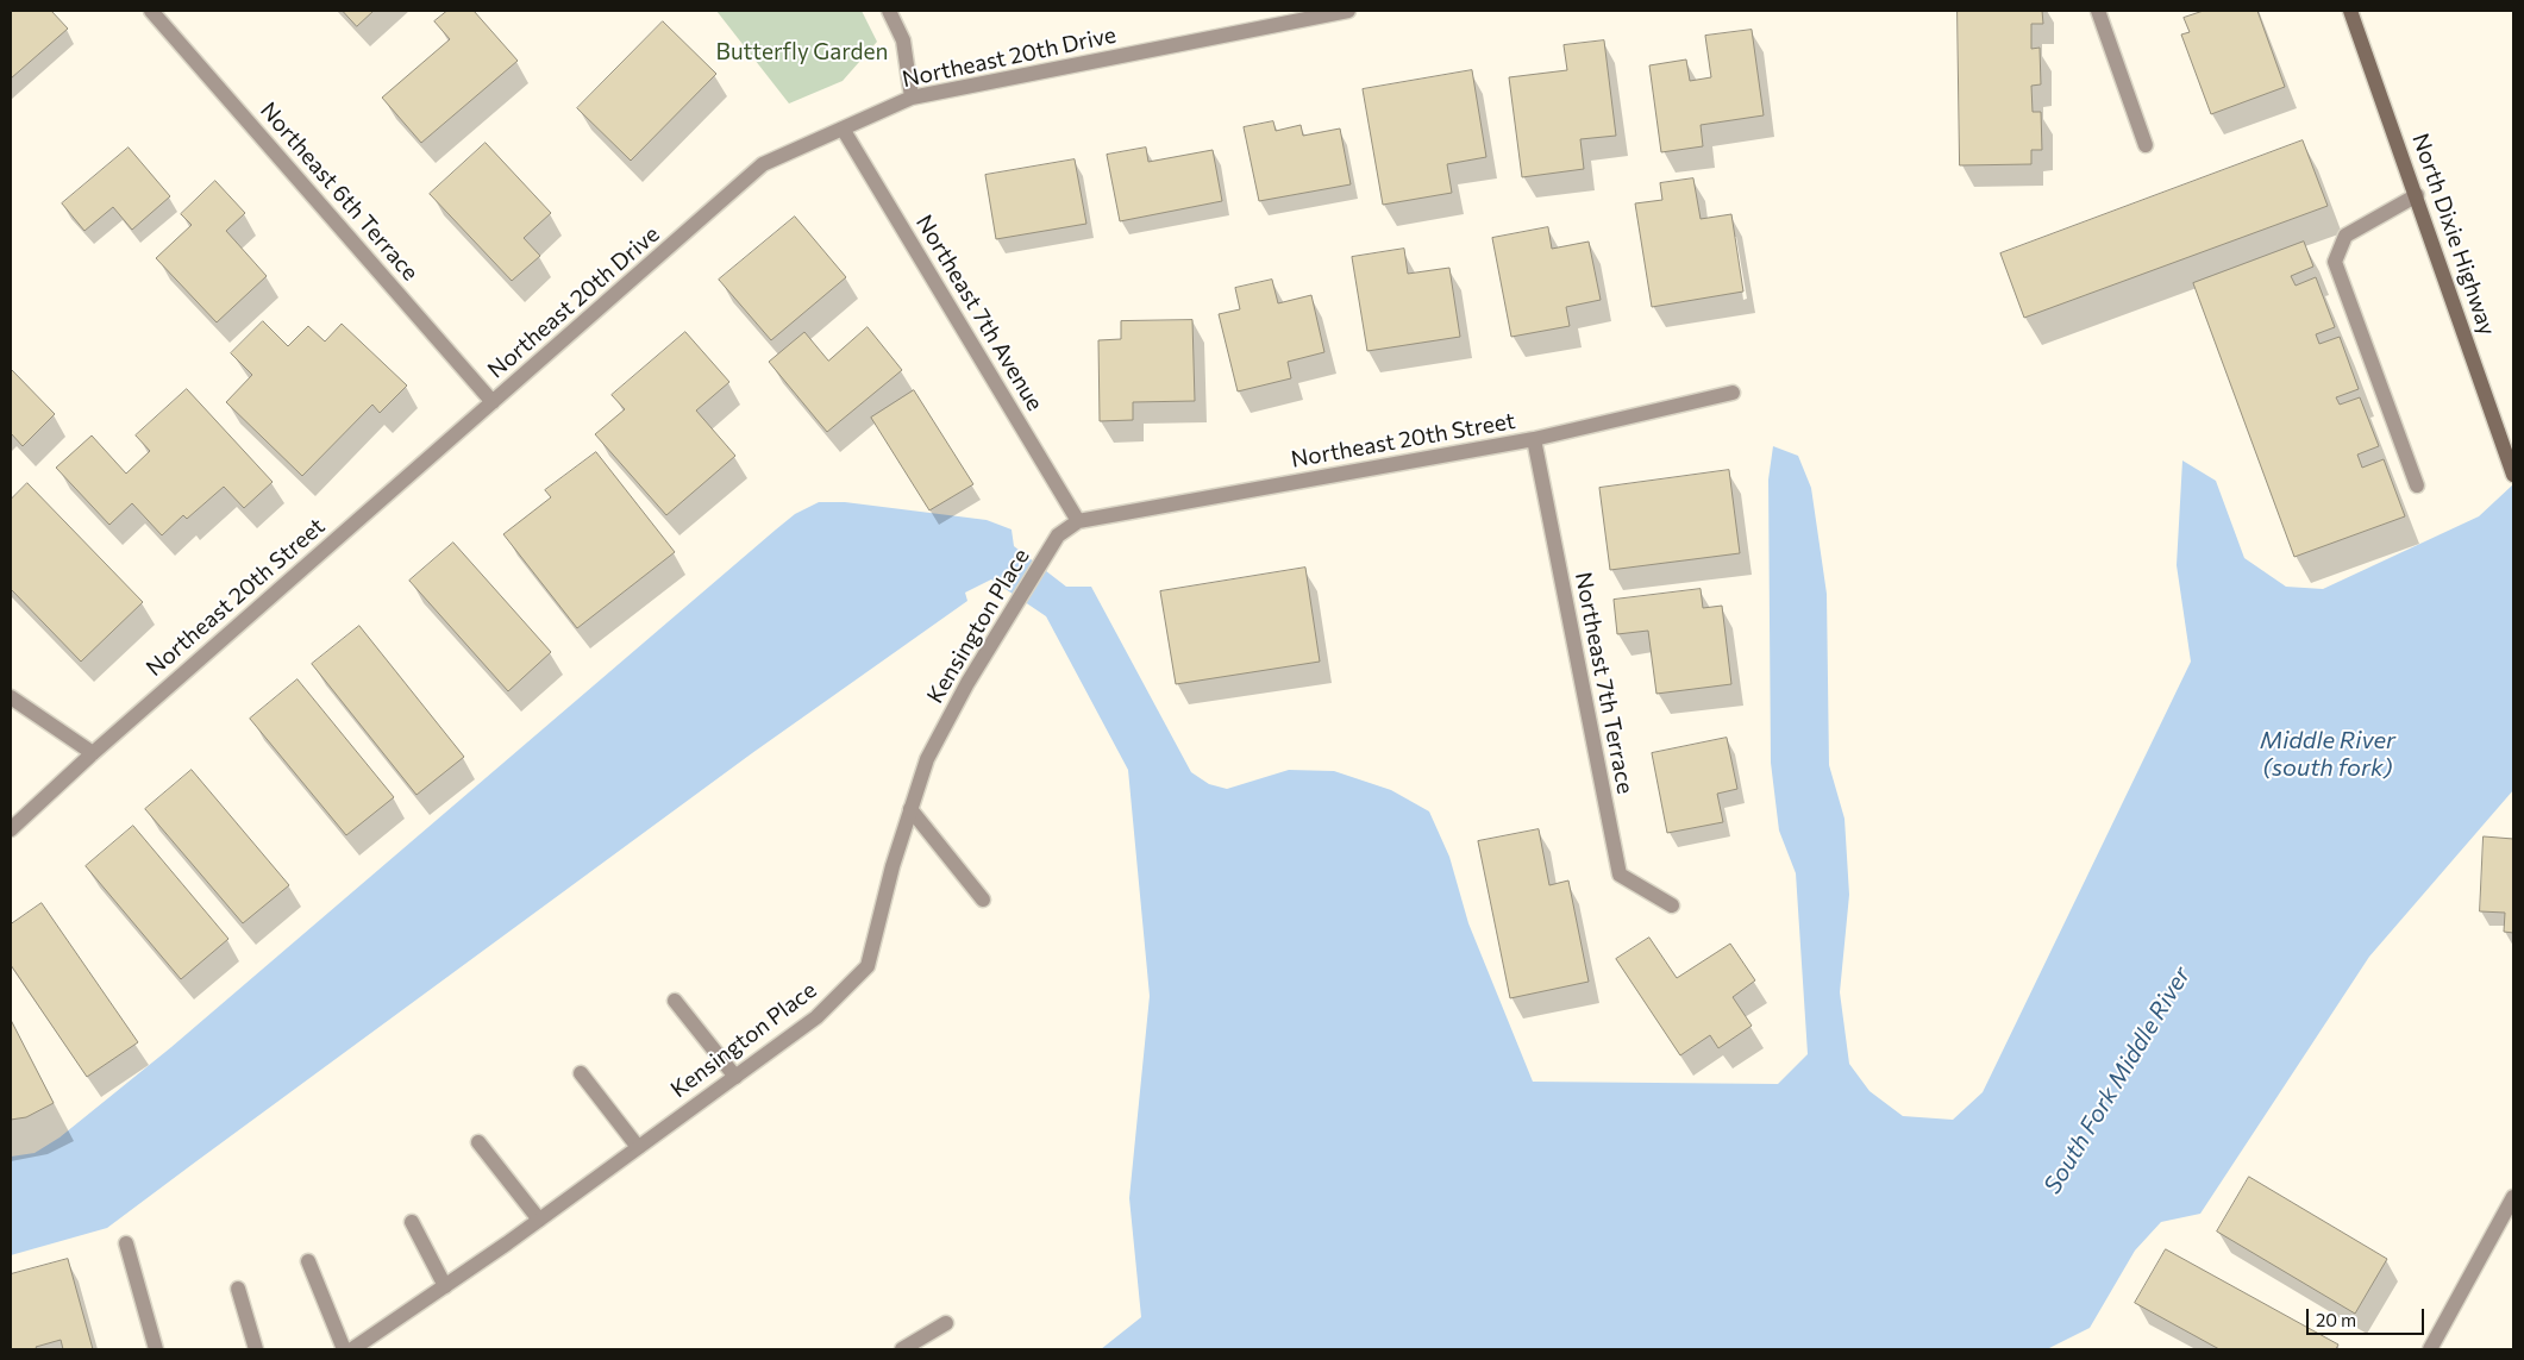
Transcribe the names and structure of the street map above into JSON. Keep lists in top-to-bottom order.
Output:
{
  "streets": {
    "street": [
      "Northeast 20th Drive",
      "Northeast 6th Terrace",
      "North Dixie Highway",
      "Northeast 7th Avenue",
      "Northeast 20th Street",
      "Kensington Place",
      "Northeast 7th Terrace"
    ]
  },
  "crossings": [
    ["Northeast 20th Drive", "Northeast 6th Terrace"],
    ["Northeast 20th Drive", "Northeast 7th Avenue"],
    ["Northeast 20th Drive", "Northeast 20th Street"],
    ["Northeast 6th Terrace", "Northeast 20th Street"],
    ["Northeast 7th Avenue", "Northeast 20th Street"],
    ["Northeast 7th Avenue", "Kensington Place"],
    ["Northeast 20th Street", "Kensington Place"],
    ["Northeast 20th Street", "Northeast 7th Terrace"]
  ],
  "water": ["Middle River (south fork)", "South Fork Middle River"],
  "parks": ["Butterfly Garden"],
  "scale_bar": "20 m"
}
